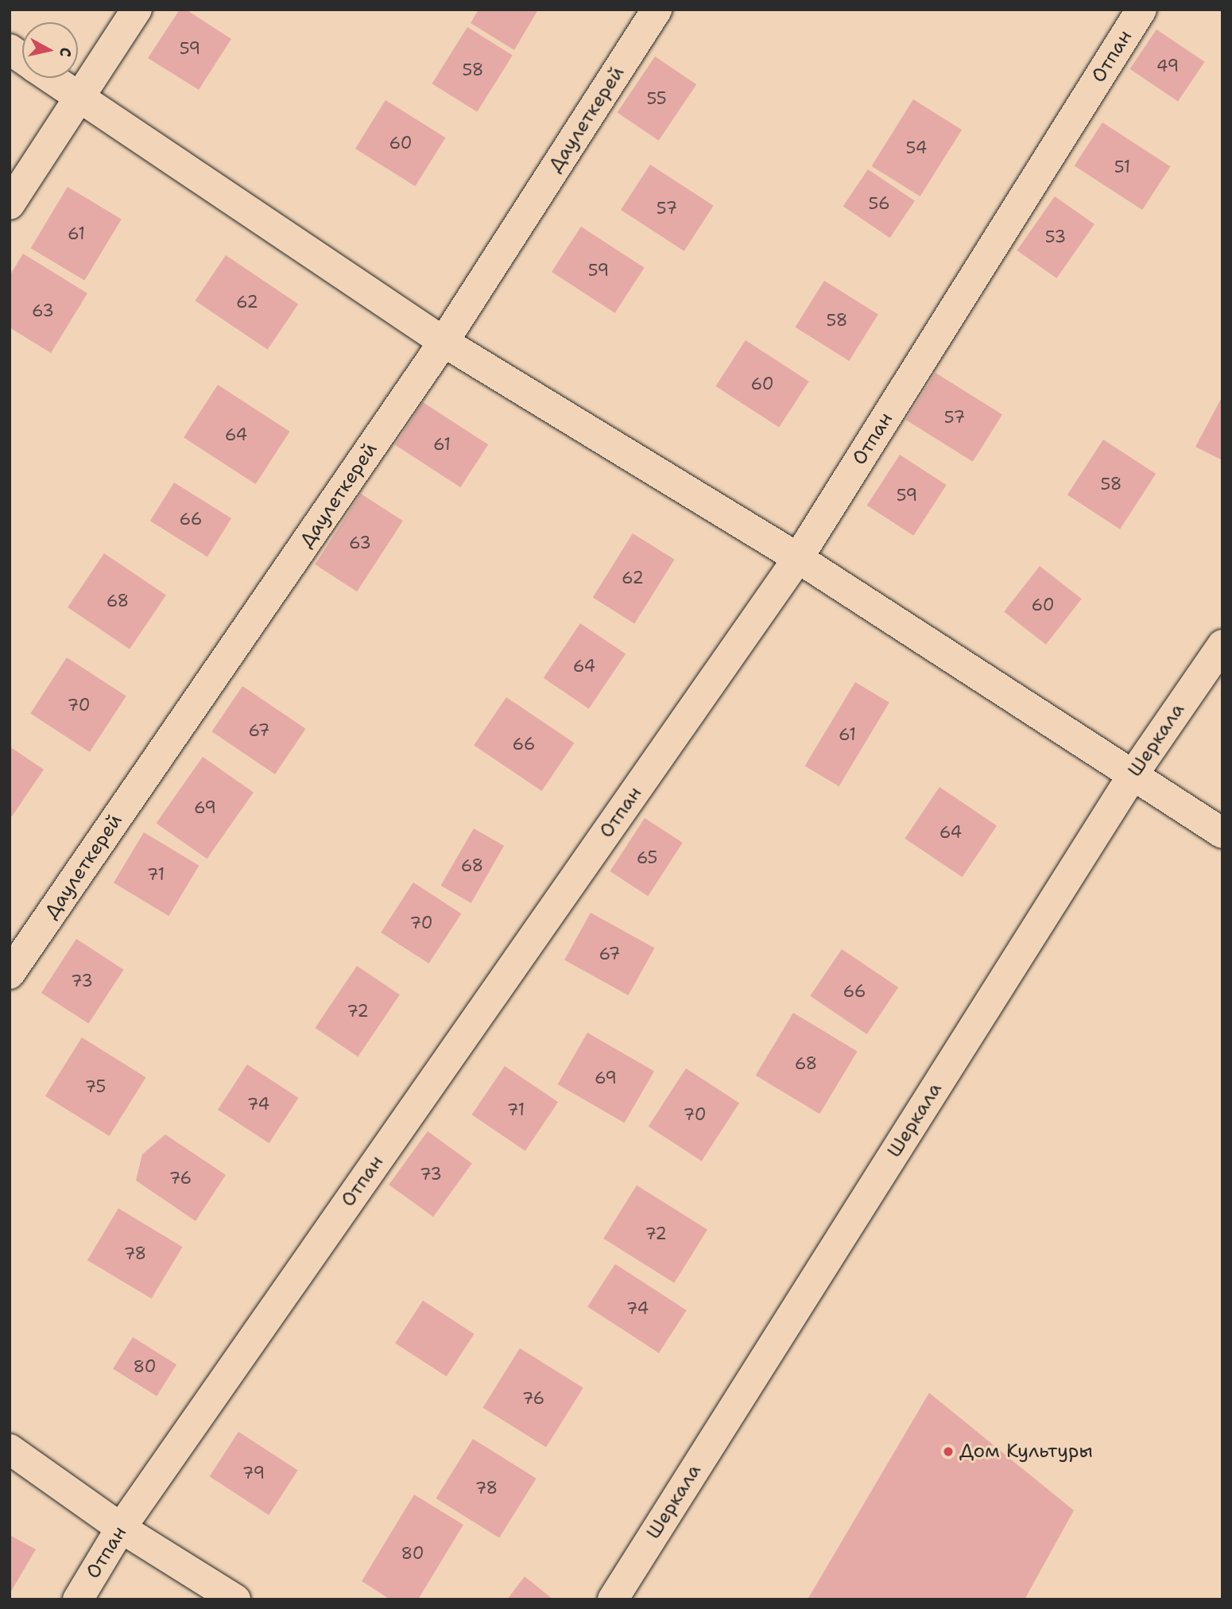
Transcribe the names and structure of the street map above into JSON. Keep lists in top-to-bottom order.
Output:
{
  "streets": {
    "street": ["Отпан", "Даулеткерей", "Шеркала"]
  },
  "places": ["Дом Культуры"],
  "house_numbers": [
    "59",
    "49",
    "58",
    "55",
    "60",
    "54",
    "51",
    "56",
    "57",
    "61",
    "53",
    "59",
    "62",
    "63",
    "58",
    "60",
    "57",
    "64",
    "61",
    "58",
    "59",
    "66",
    "63",
    "62",
    "68",
    "60",
    "64",
    "70",
    "67",
    "61",
    "66",
    "69",
    "64",
    "65",
    "68",
    "71",
    "70",
    "67",
    "73",
    "66",
    "72",
    "68",
    "69",
    "75",
    "74",
    "71",
    "70",
    "73",
    "76",
    "72",
    "78",
    "74",
    "80",
    "76",
    "79",
    "78",
    "80"
  ],
  "north": "right"
}
